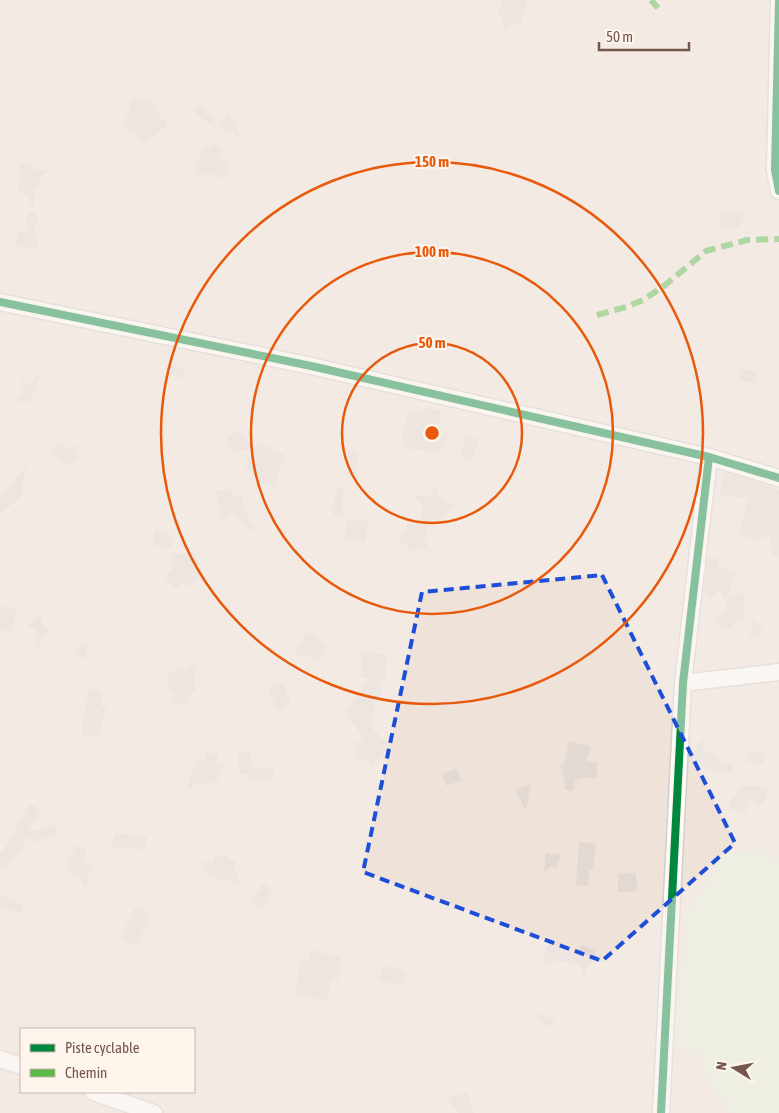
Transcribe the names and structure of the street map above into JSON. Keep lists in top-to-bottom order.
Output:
{
  "legend": ["Piste cyclable", "Chemin"],
  "scale_bar": "50 m",
  "north": "left",
  "rings": ["150 m", "100 m", "50 m"]
}
